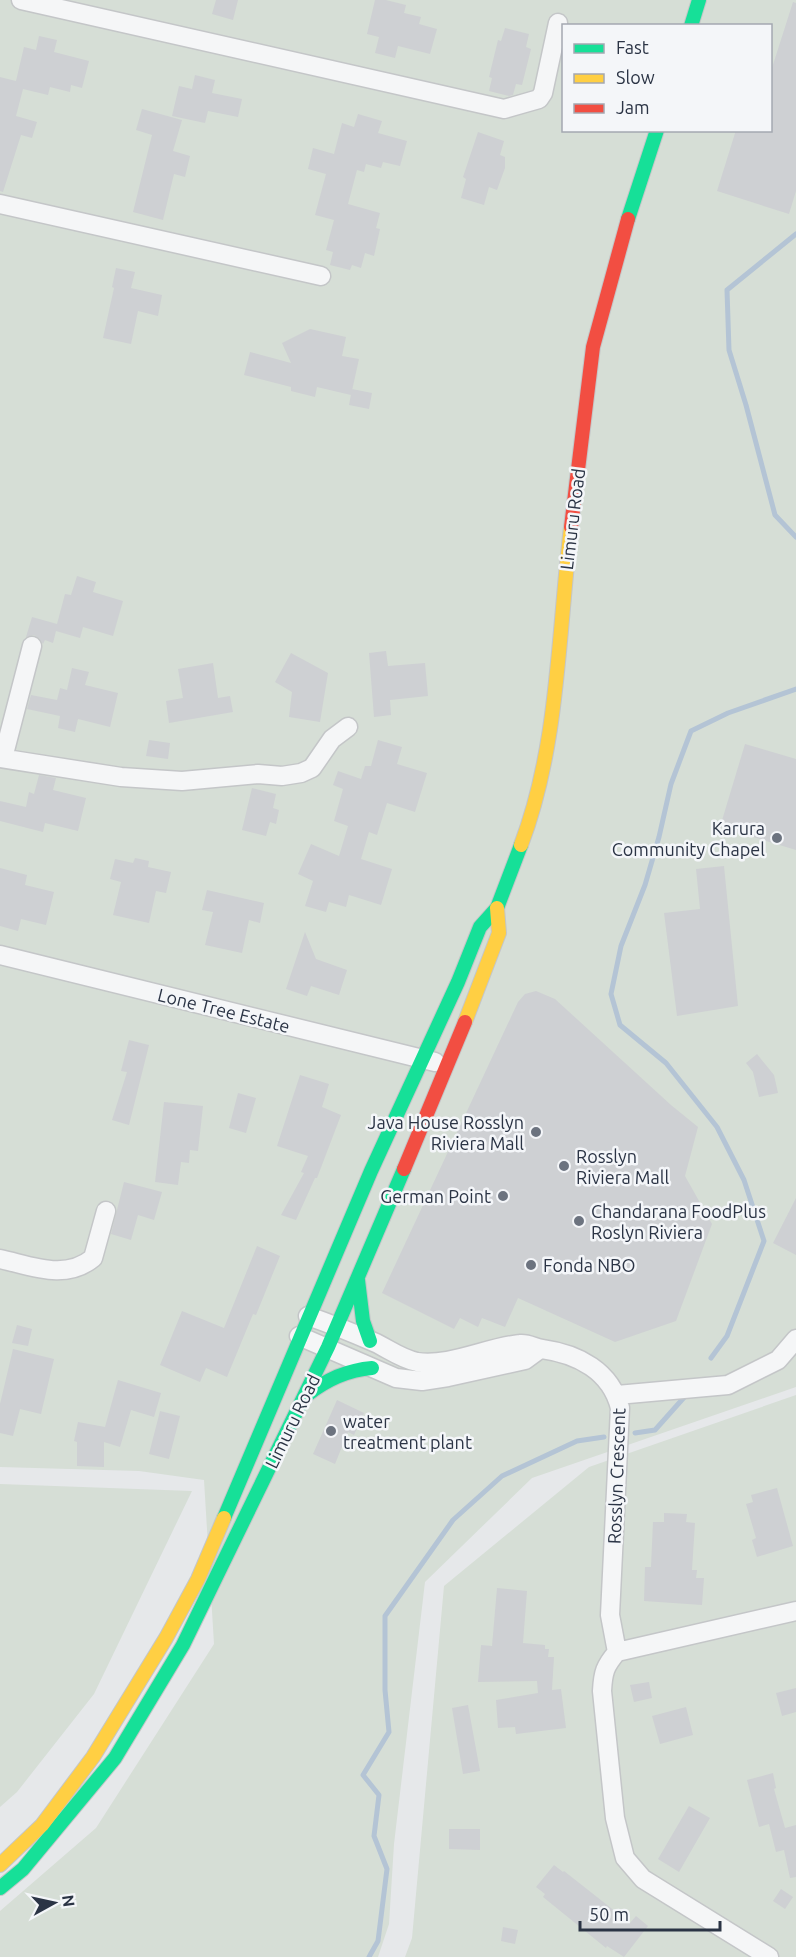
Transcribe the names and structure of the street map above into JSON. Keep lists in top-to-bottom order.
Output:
{
  "streets": {
    "main road": ["Limuru Road"],
    "street": ["Lone Tree Estate", "Rosslyn Crescent"]
  },
  "crossings": [
    ["Limuru Road", "Lone Tree Estate"],
    ["Limuru Road", "Rosslyn Crescent"]
  ],
  "places": [
    "Karura Community Chapel",
    "Java House Rosslyn Riviera Mall",
    "Rosslyn Riviera Mall",
    "German Point",
    "Chandarana FoodPlus Roslyn Riviera",
    "Fonda NBO",
    "water treatment plant"
  ],
  "legend": ["Fast", "Slow", "Jam"],
  "scale_bar": "50 m",
  "north": "right"
}
